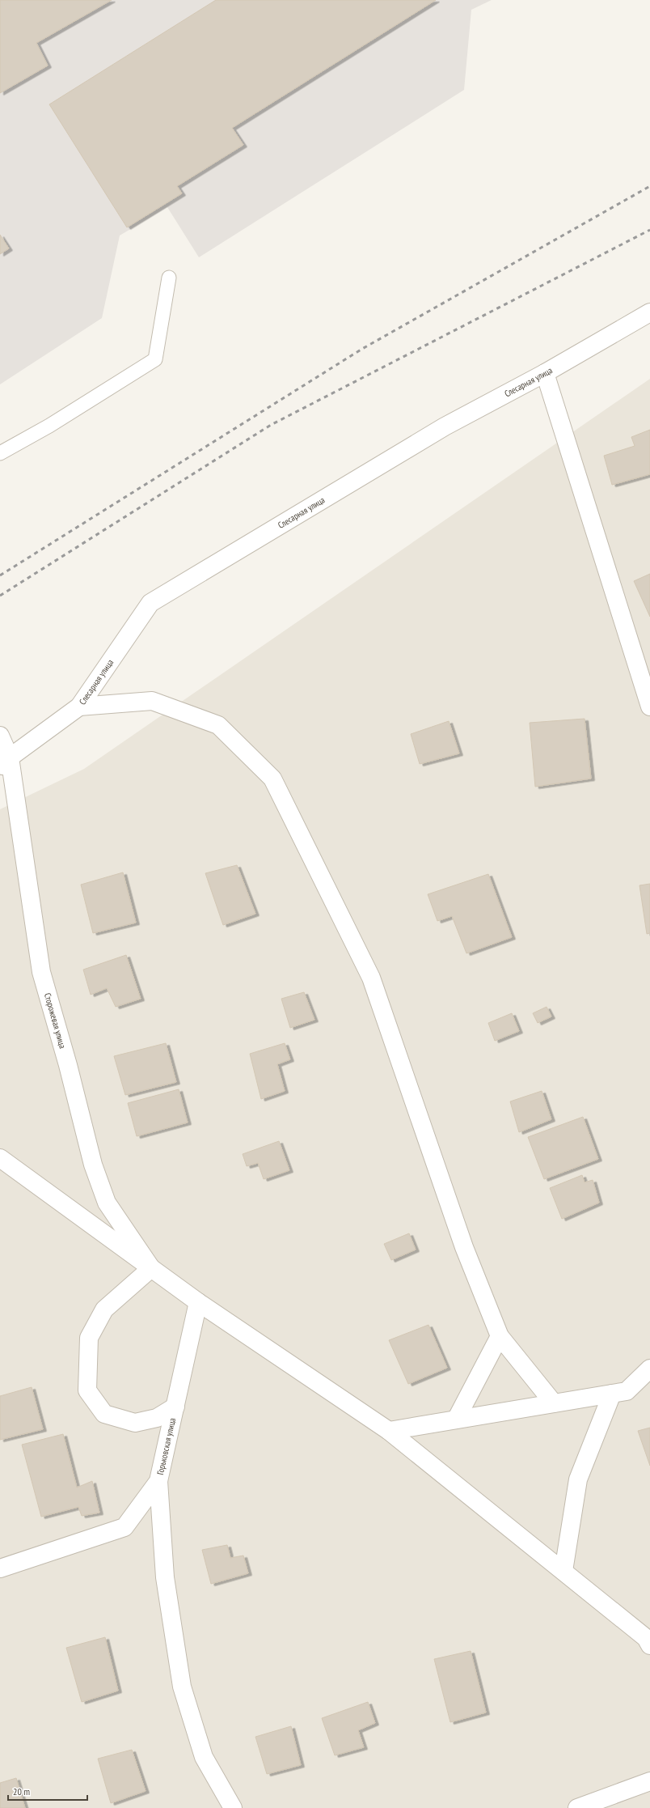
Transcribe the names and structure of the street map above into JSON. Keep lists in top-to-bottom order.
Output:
{
  "streets": {
    "street": ["Слесарная улица", "Сторожевая улица", "Горьковская улица"]
  },
  "crossings": [
    ["Слесарная улица", "Сторожевая улица"]
  ],
  "scale_bar": "20 m"
}
